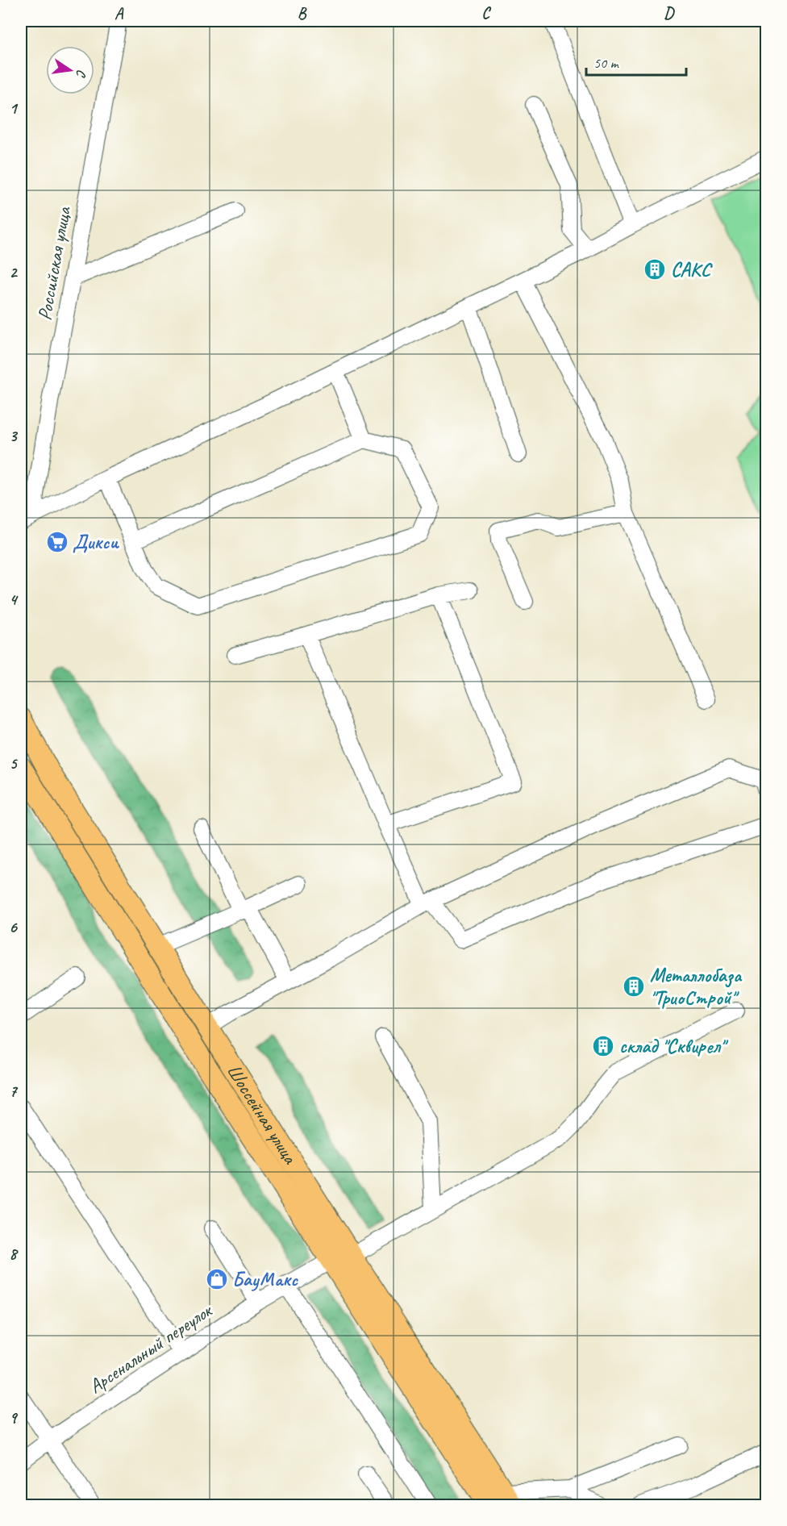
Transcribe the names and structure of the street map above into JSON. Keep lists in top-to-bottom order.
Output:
{
  "streets": {
    "main road": ["Шоссейная улица"],
    "street": ["Российская улица", "Арсенальный переулок"]
  },
  "crossings": [
    ["Шоссейная улица", "Арсенальный переулок"]
  ],
  "places": {
    "building": ["САКС", "Металлобаза \"ТриоСтрой\"", "склад \"Сквирел\""],
    "supermarket": ["Дикси"],
    "shop": ["БауМакс"]
  },
  "scale_bar": "50 m",
  "north": "right",
  "grid": {
    "columns": [
      "A",
      "B",
      "C",
      "D"
    ],
    "rows": [
      "1",
      "2",
      "3",
      "4",
      "5",
      "6",
      "7",
      "8",
      "9"
    ]
  }
}
